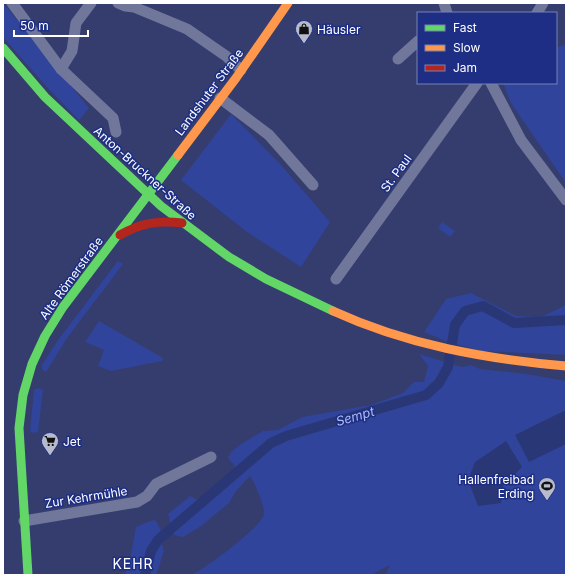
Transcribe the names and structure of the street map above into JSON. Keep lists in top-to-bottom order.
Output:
{
  "streets": {
    "main road": ["Landshuter Straße", "Anton-Bruckner-Straße", "Alte Römerstraße"],
    "street": ["St. Paul", "Zur Kehrmühle"]
  },
  "crossings": [
    ["Landshuter Straße", "Anton-Bruckner-Straße"],
    ["Landshuter Straße", "Alte Römerstraße"],
    ["Anton-Bruckner-Straße", "Alte Römerstraße"],
    ["Alte Römerstraße", "Zur Kehrmühle"]
  ],
  "districts": ["KEHR"],
  "water": ["Sempt"],
  "places": {
    "shop": ["Häusler"],
    "supermarket": ["Jet"],
    "sports": ["Hallenfreibad Erding"]
  },
  "legend": ["Fast", "Slow", "Jam"],
  "scale_bar": "50 m"
}
